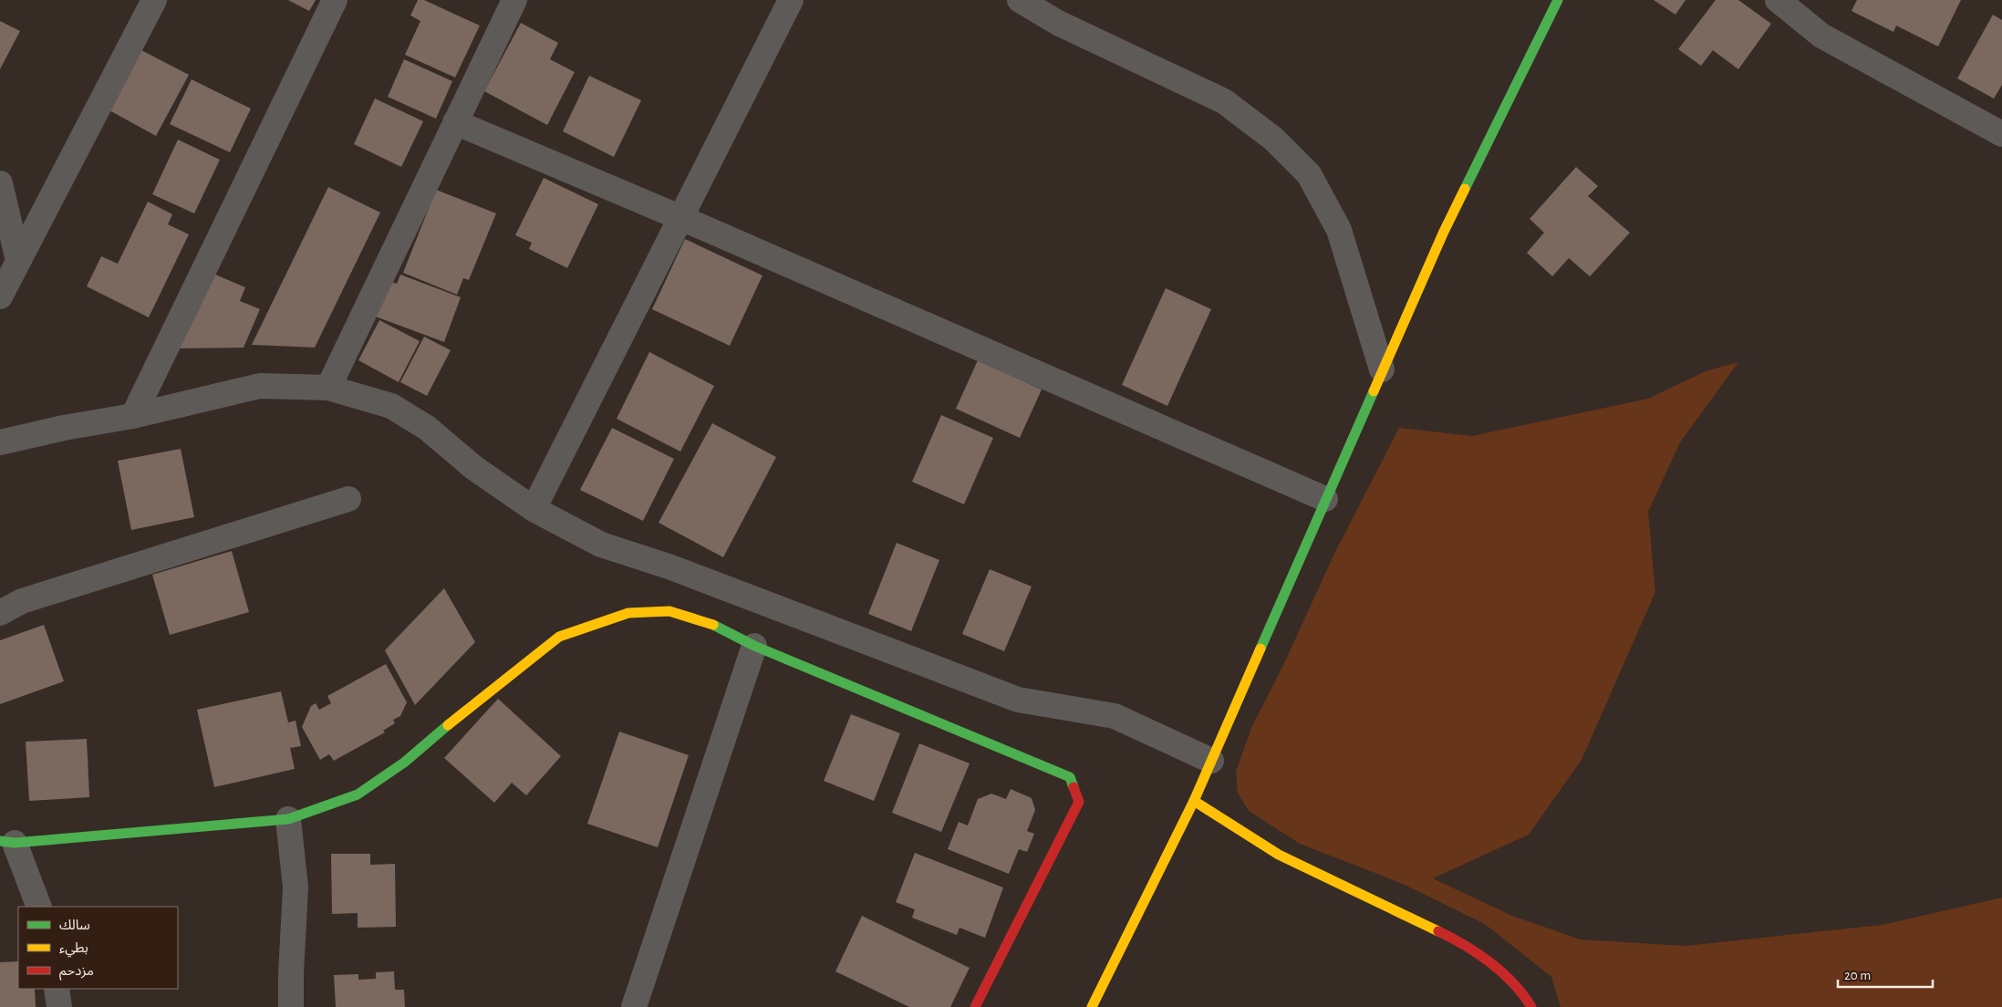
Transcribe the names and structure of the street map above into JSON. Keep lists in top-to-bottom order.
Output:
{
  "legend": ["سالك", "بطيء", "مزدحم"],
  "scale_bar": "20 m"
}
